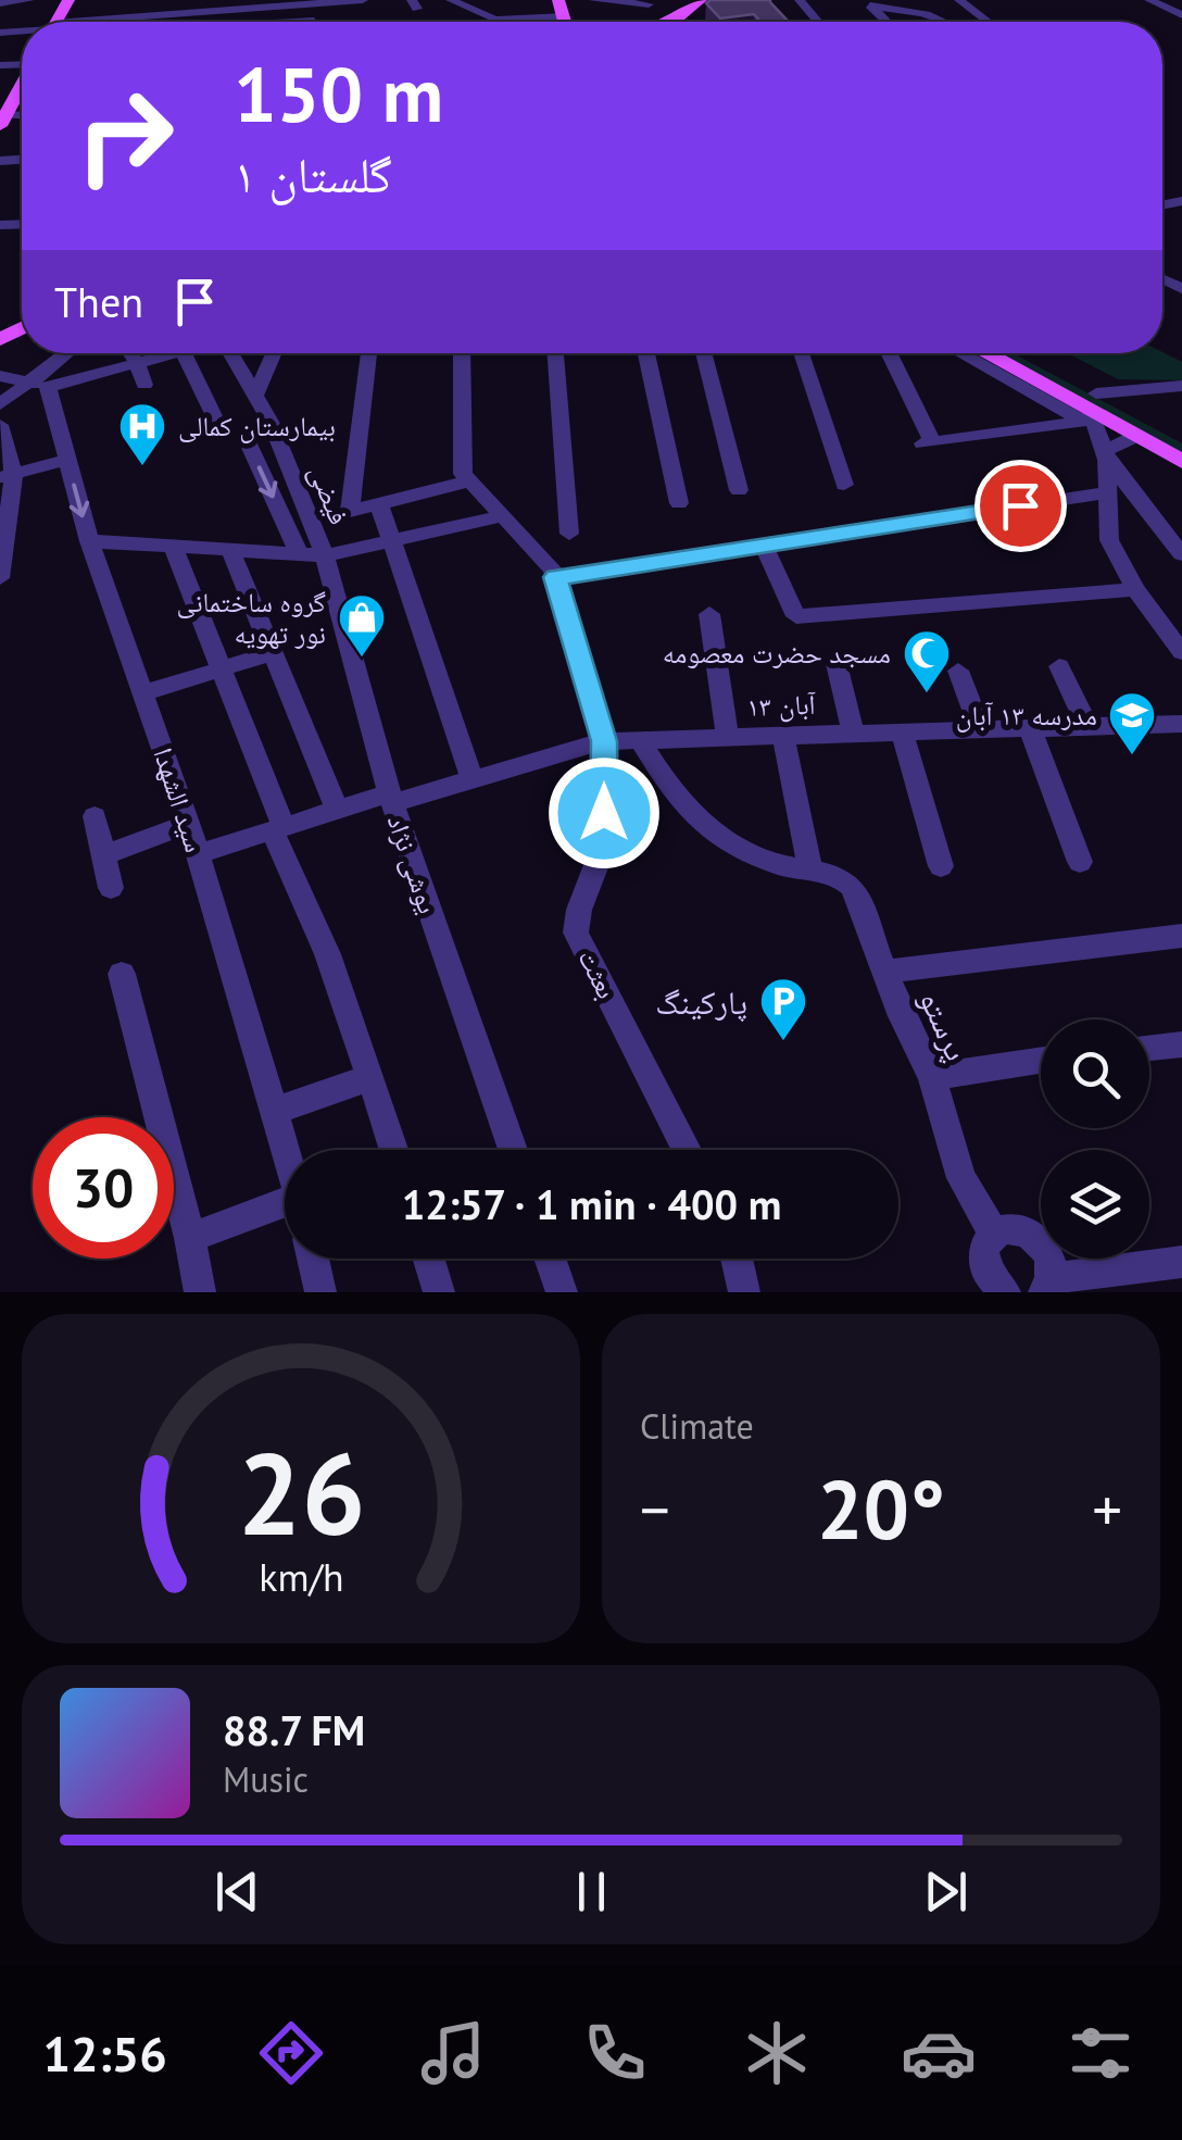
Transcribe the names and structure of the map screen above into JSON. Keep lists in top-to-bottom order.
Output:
{
  "streets": {
    "street": [
      "فیضی",
      "۱۳ آبان",
      "سید الشهدا",
      "یوشی نژاد",
      "بعثت",
      "پرستو"
    ]
  },
  "crossings": [
    ["فیضی", "یوشی نژاد"],
    ["۱۳ آبان", "سید الشهدا"],
    ["۱۳ آبان", "یوشی نژاد"],
    ["۱۳ آبان", "بعثت"],
    ["۱۳ آبان", "پرستو"]
  ],
  "places": {
    "hospital": ["بیمارستان کمالی"],
    "shop": ["گروه‌ ساختمانی نور تهویه"],
    "mosque": ["مسجد حضرت معصومه"],
    "school or university": ["مدرسه ۱۳ آبان"],
    "parking": ["پارکینگ"]
  },
  "page": {
    "turn": ["150 m", "گلستان ۱"],
    "then": "Then",
    "limit": "30",
    "trip": "12:57 · 1 min · 400 m",
    "tile": "Climate",
    "heat": ["−", "20°", "+"],
    "song": ["88.7 FM", "Music"],
    "tabs": "12:56",
    "gauge": ["26", "km/h"]
  }
}
